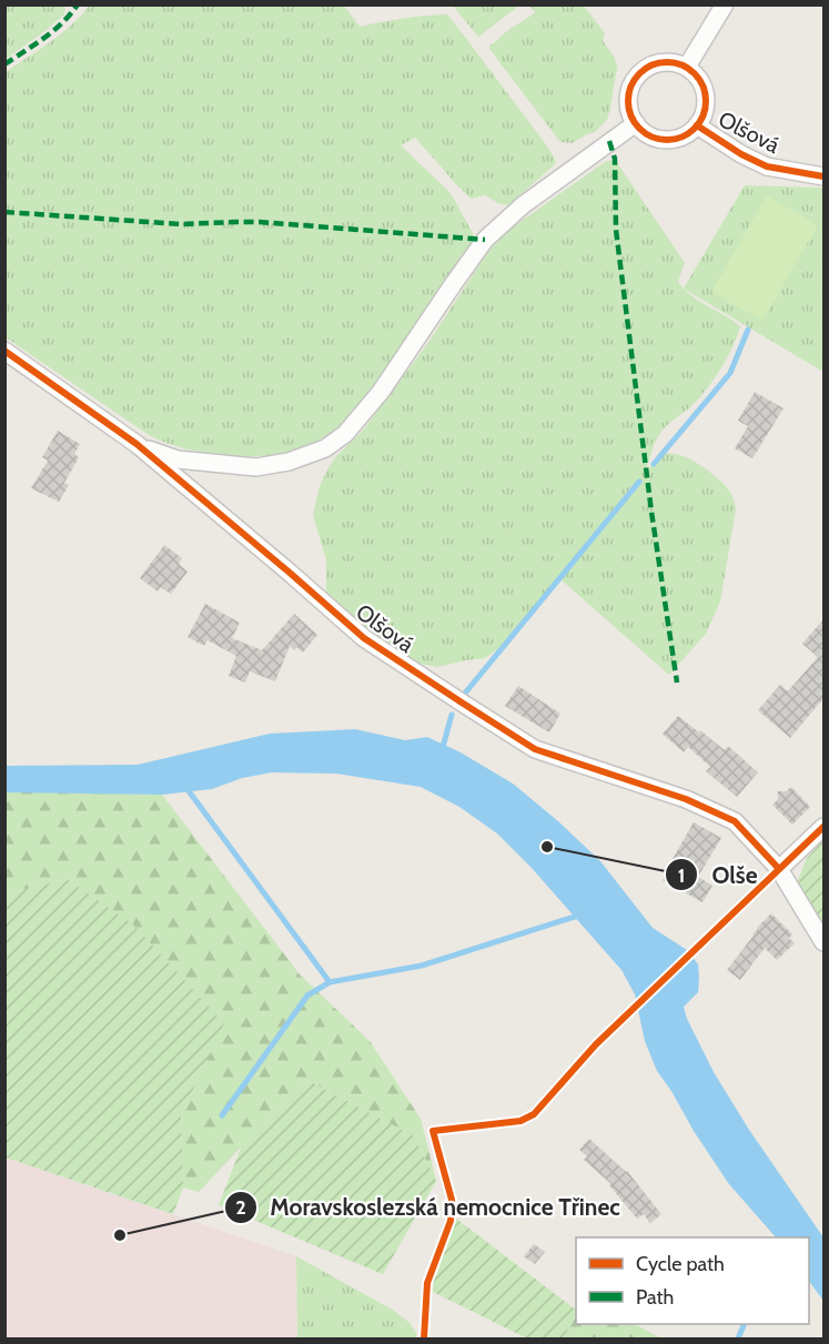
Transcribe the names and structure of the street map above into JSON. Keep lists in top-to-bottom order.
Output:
{
  "streets": {
    "street": ["Olšová"]
  },
  "places": ["Olše", "Moravskoslezská nemocnice Třinec"],
  "legend": ["Cycle path", "Path"]
}
